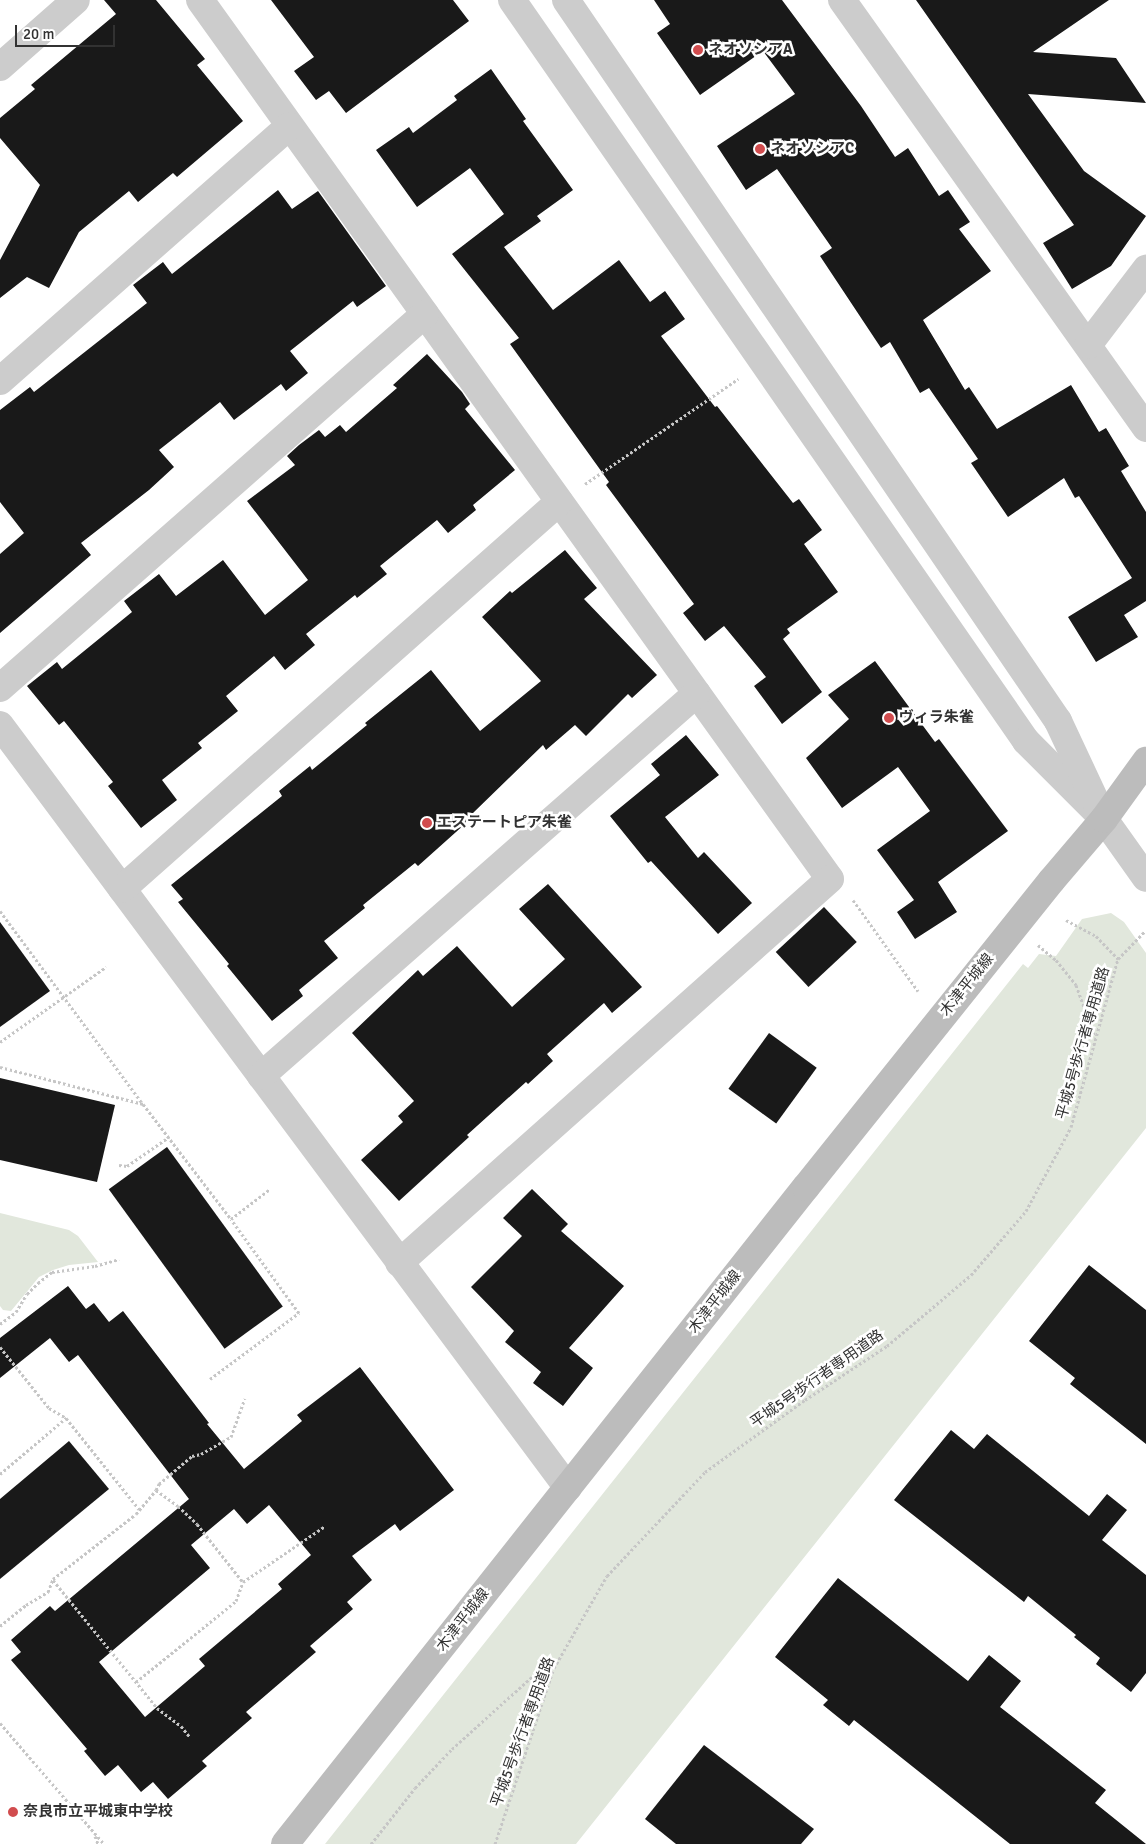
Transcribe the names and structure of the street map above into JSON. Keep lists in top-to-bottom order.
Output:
{
  "streets": {
    "main road": ["木津平城線"],
    "path": ["平城5号歩行者専用道路"]
  },
  "places": [
    "ネオソシアA",
    "ネオソシアC",
    "ヴィラ朱雀",
    "エステートピア朱雀",
    "奈良市立平城東中学校"
  ],
  "scale_bar": "20 m"
}
